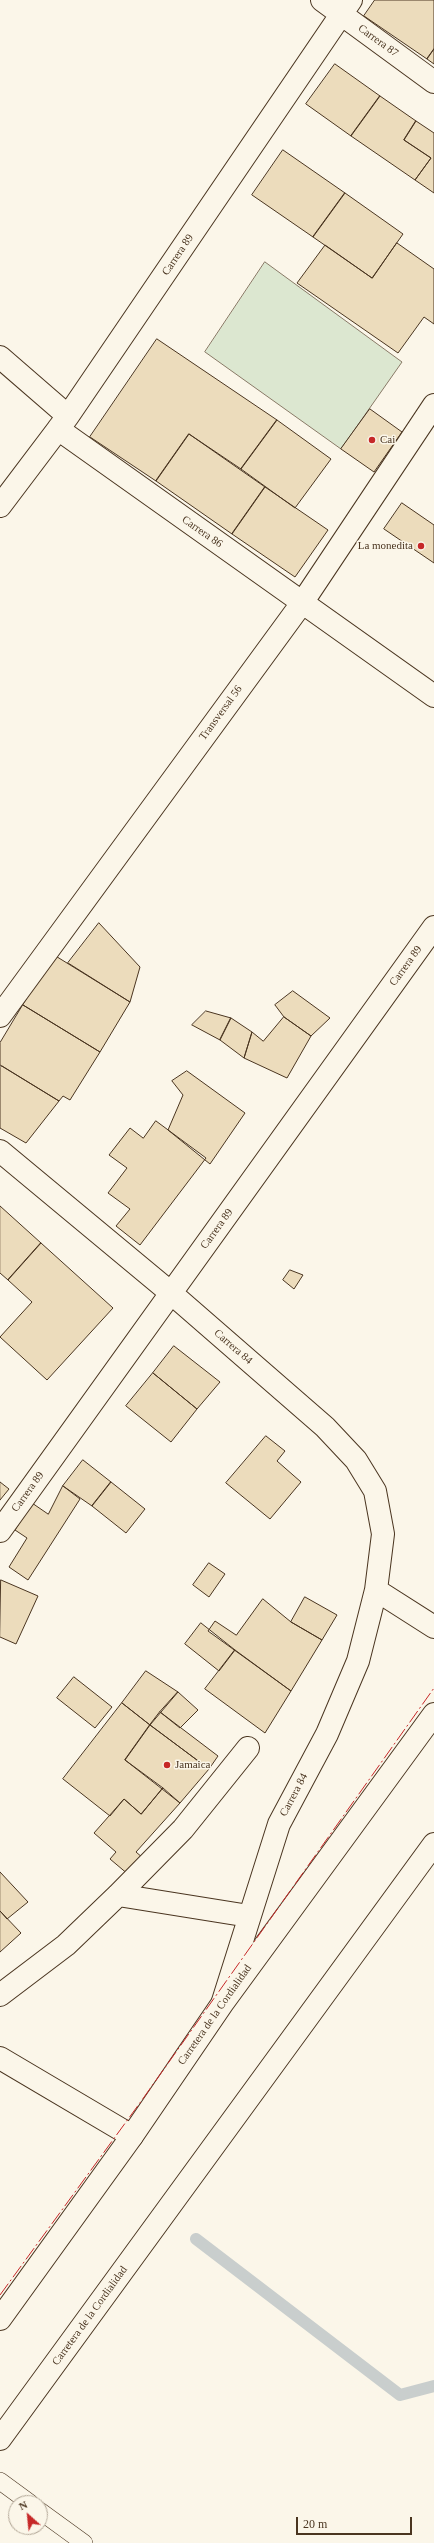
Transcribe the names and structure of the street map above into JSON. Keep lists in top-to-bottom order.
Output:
{
  "streets": {
    "main road": [
      "Carrera 87",
      "Carrera 89",
      "Carrera 86",
      "Transversal 56",
      "Carrera 84",
      "Carretera de la Cordialidad"
    ]
  },
  "crossings": [
    ["Carrera 87", "Carrera 89"],
    ["Carrera 89", "Carrera 86"],
    ["Carrera 89", "Carrera 84"],
    ["Carrera 86", "Transversal 56"],
    ["Carrera 84", "Carretera de la Cordialidad"]
  ],
  "places": ["Cai", "La monedita", "Jamaica"],
  "scale_bar": "20 m",
  "north": "top left"
}
